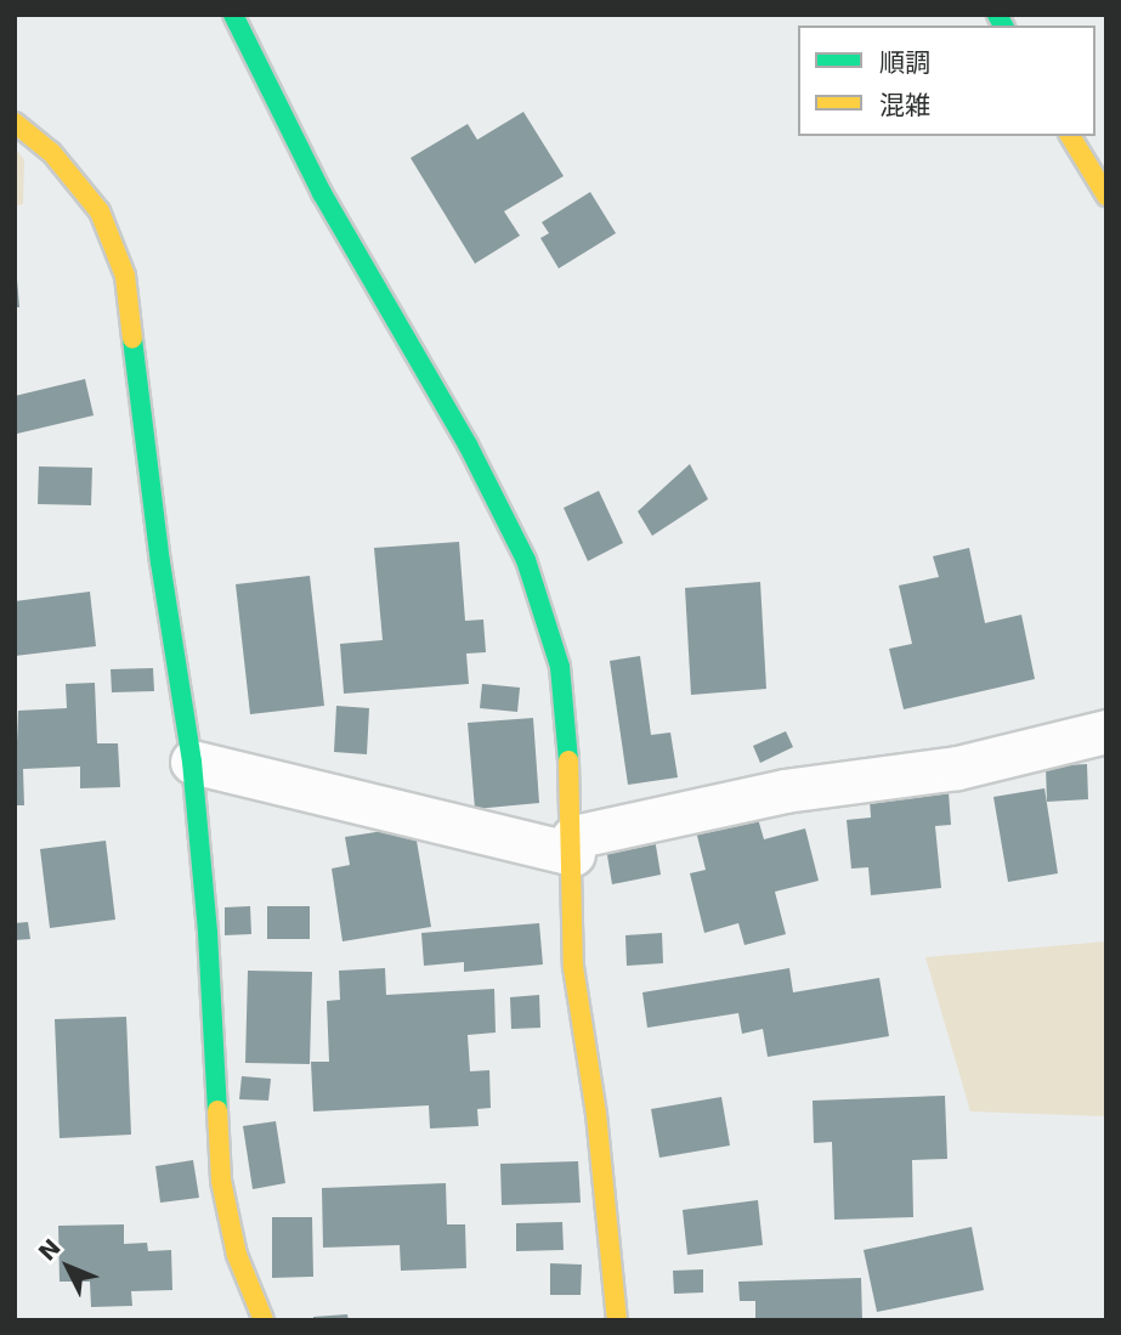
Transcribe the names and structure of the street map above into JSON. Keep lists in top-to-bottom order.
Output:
{
  "legend": ["順調", "混雑"],
  "north": "top left"
}
